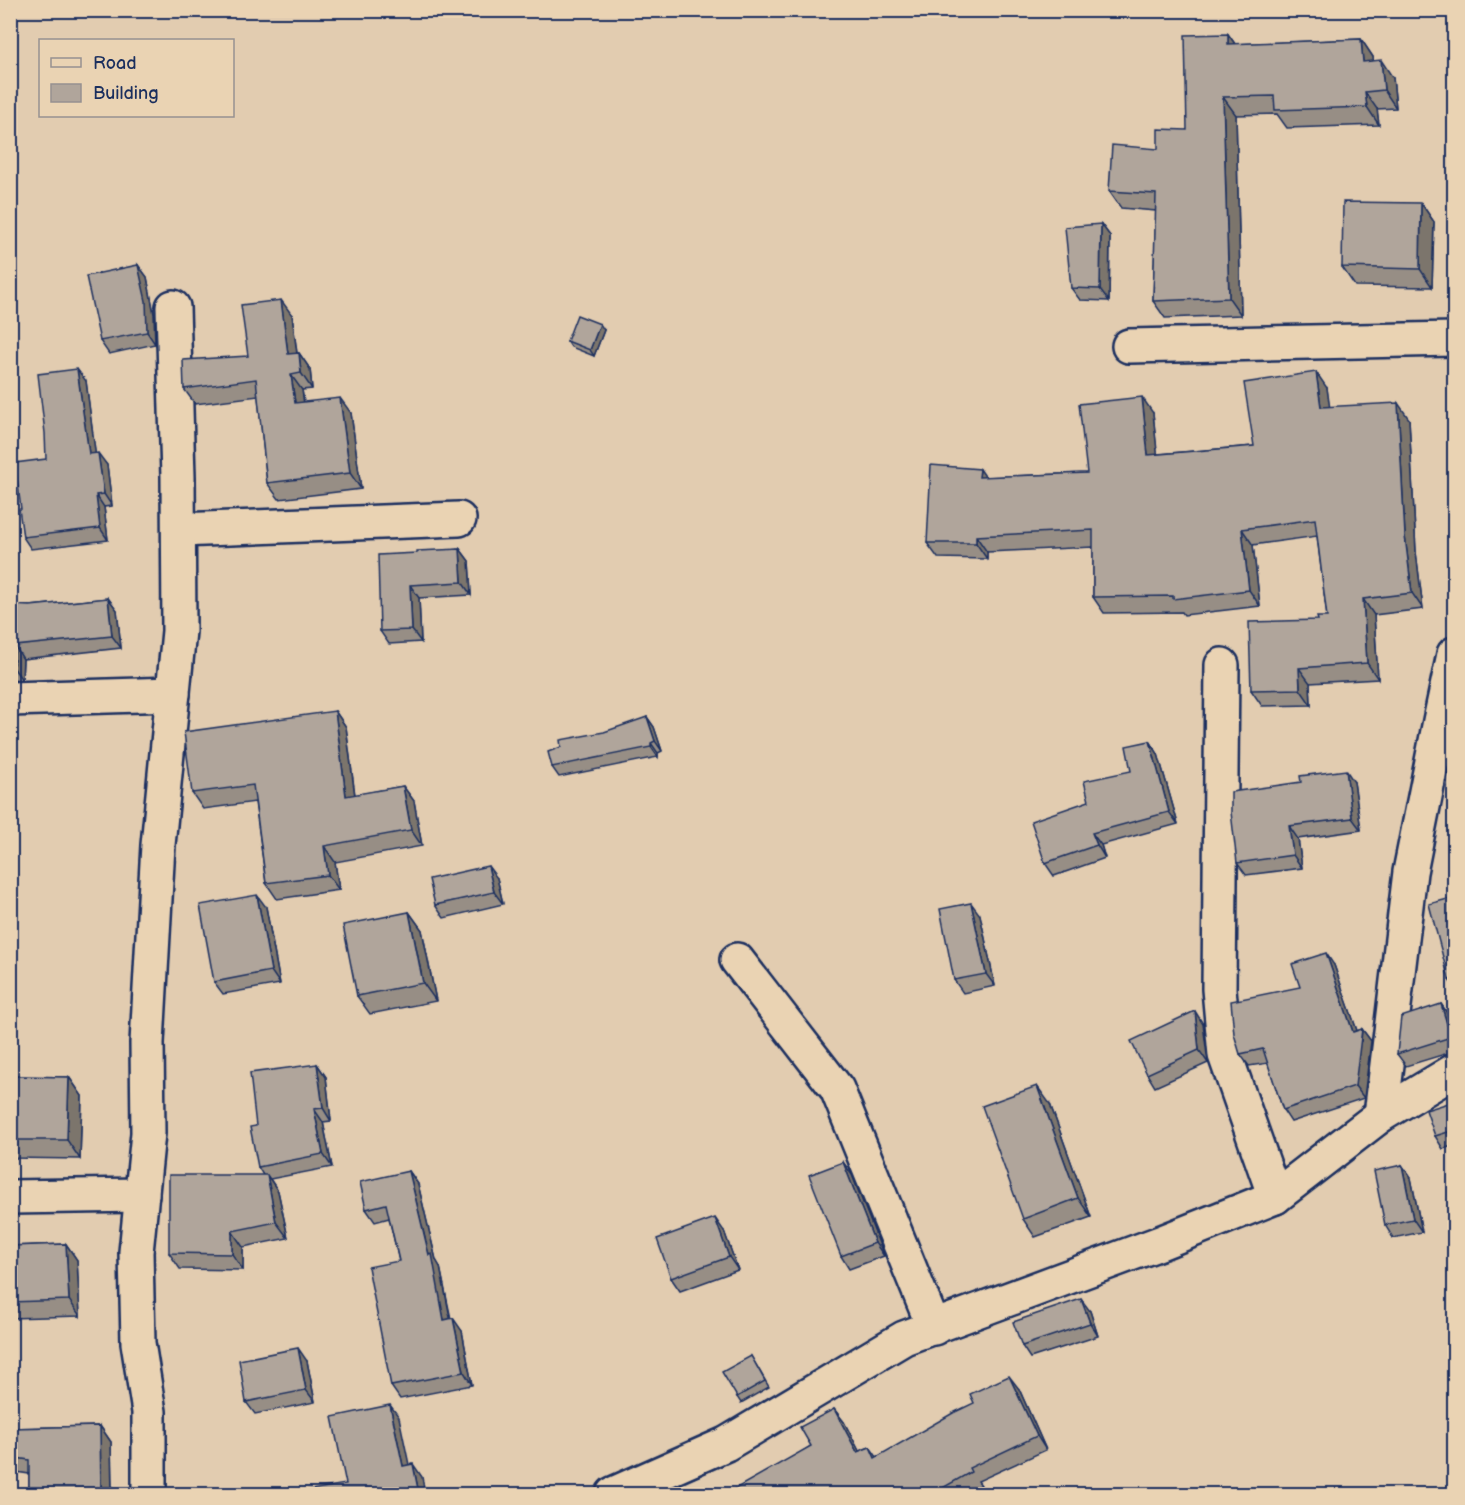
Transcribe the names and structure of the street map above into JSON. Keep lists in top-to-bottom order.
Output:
{
  "legend": ["Road", "Building"]
}
